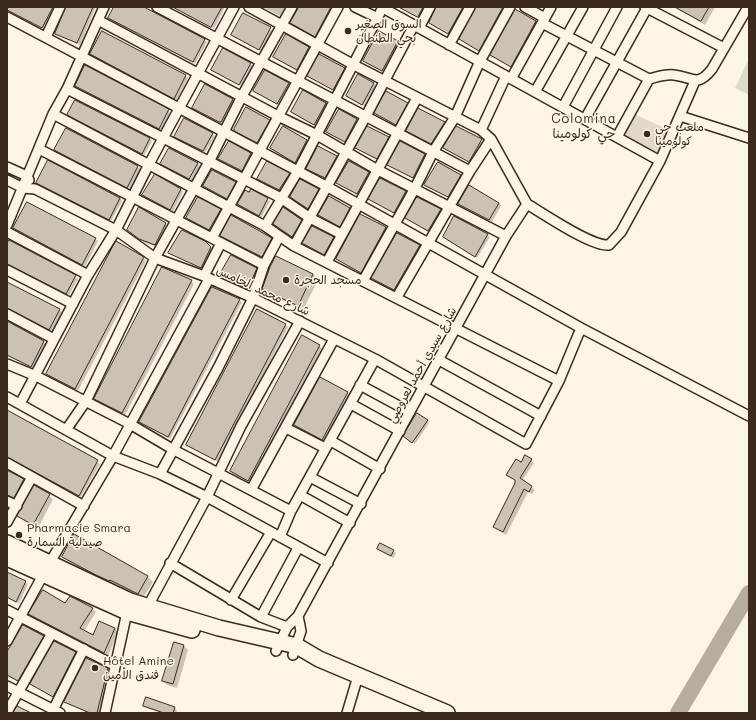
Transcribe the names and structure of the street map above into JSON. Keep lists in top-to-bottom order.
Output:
{
  "streets": {
    "street": ["شارع محمد الخامس", "شارع سيدي أحمد لعروصي"]
  },
  "crossings": [
    ["شارع محمد الخامس", "شارع سيدي أحمد لعروصي"]
  ],
  "districts": ["Colomina حي كولومينا"],
  "places": [
    "السوق الصغير بحي الطنطان",
    "ملعب حي كولومينا",
    "مسجد الحجرة",
    "Pharmacie Smara صيدلية السمارة",
    "Hôtel Amine فندق الأمين"
  ]
}
